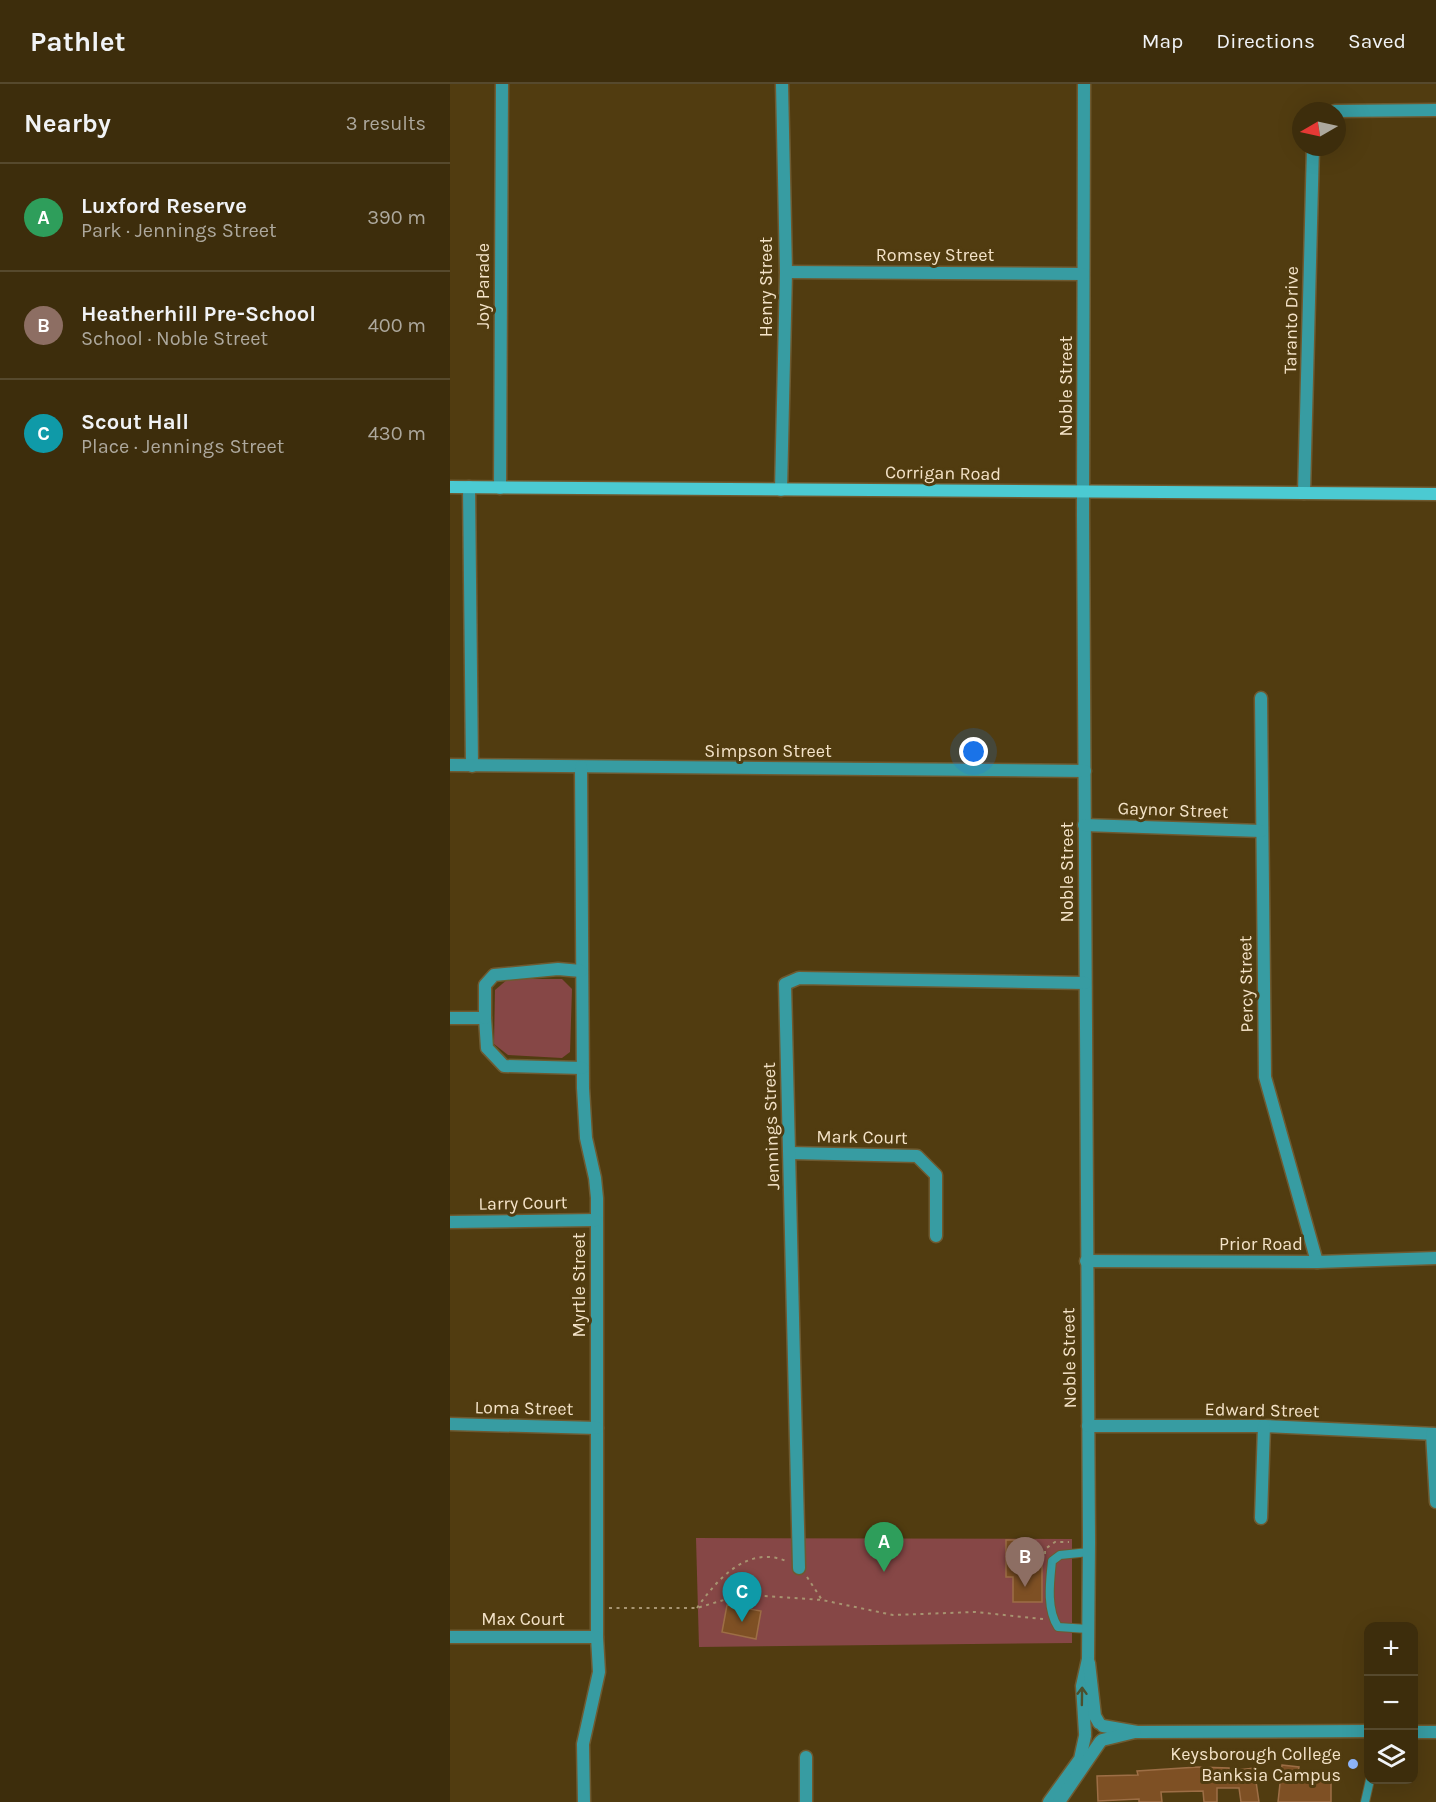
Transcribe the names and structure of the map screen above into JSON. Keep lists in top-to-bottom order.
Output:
{
  "streets": {
    "main road": ["Corrigan Road"],
    "street": [
      "Romsey Street",
      "Joy Parade",
      "Henry Street",
      "Taranto Drive",
      "Noble Street",
      "Simpson Street",
      "Gaynor Street",
      "Percy Street",
      "Jennings Street",
      "Mark Court",
      "Larry Court",
      "Prior Road",
      "Myrtle Street",
      "Loma Street",
      "Edward Street",
      "Max Court"
    ]
  },
  "crossings": [
    ["Romsey Street", "Henry Street"],
    ["Romsey Street", "Noble Street"],
    ["Joy Parade", "Corrigan Road"],
    ["Henry Street", "Corrigan Road"],
    ["Taranto Drive", "Corrigan Road"],
    ["Noble Street", "Corrigan Road"],
    ["Noble Street", "Simpson Street"],
    ["Noble Street", "Gaynor Street"],
    ["Noble Street", "Jennings Street"],
    ["Noble Street", "Prior Road"],
    ["Noble Street", "Edward Street"],
    ["Simpson Street", "Myrtle Street"],
    ["Gaynor Street", "Percy Street"],
    ["Percy Street", "Prior Road"],
    ["Jennings Street", "Mark Court"],
    ["Larry Court", "Myrtle Street"],
    ["Myrtle Street", "Loma Street"],
    ["Myrtle Street", "Max Court"]
  ],
  "places": ["Keysborough College Banksia Campus"],
  "north": "left",
  "page": {
    "header": "Pathlet",
    "nav": ["Map", "Directions", "Saved"],
    "heading": ["Nearby", "3 results"],
    "list": [
      {
        "mark": "A",
        "name": "Luxford Reserve",
        "note": "Park · Jennings Street",
        "value": "390 m"
      },
      {
        "mark": "B",
        "name": "Heatherhill Pre-School",
        "note": "School · Noble Street",
        "value": "400 m"
      },
      {
        "mark": "C",
        "name": "Scout Hall",
        "note": "Place · Jennings Street",
        "value": "430 m"
      }
    ],
    "pins": ["A", "B", "C"],
    "map_buttons": ["+", "−"]
  }
}
